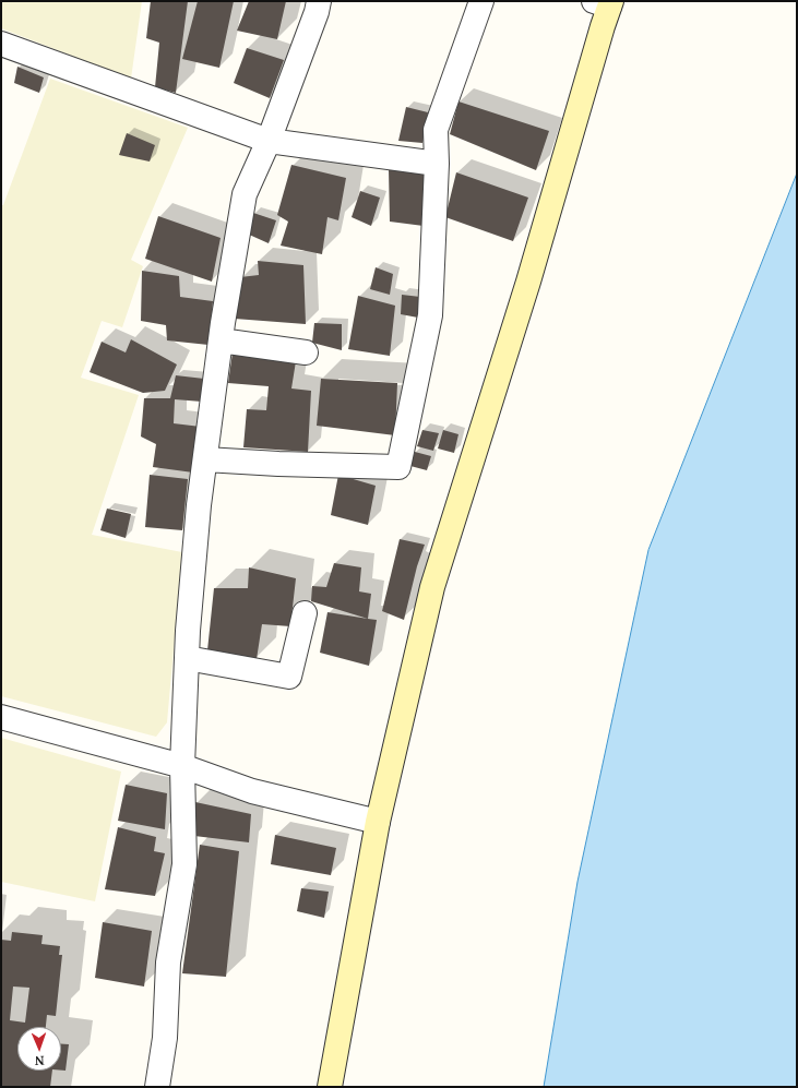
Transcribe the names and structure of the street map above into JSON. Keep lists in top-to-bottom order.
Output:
{
  "north": "bottom"
}
